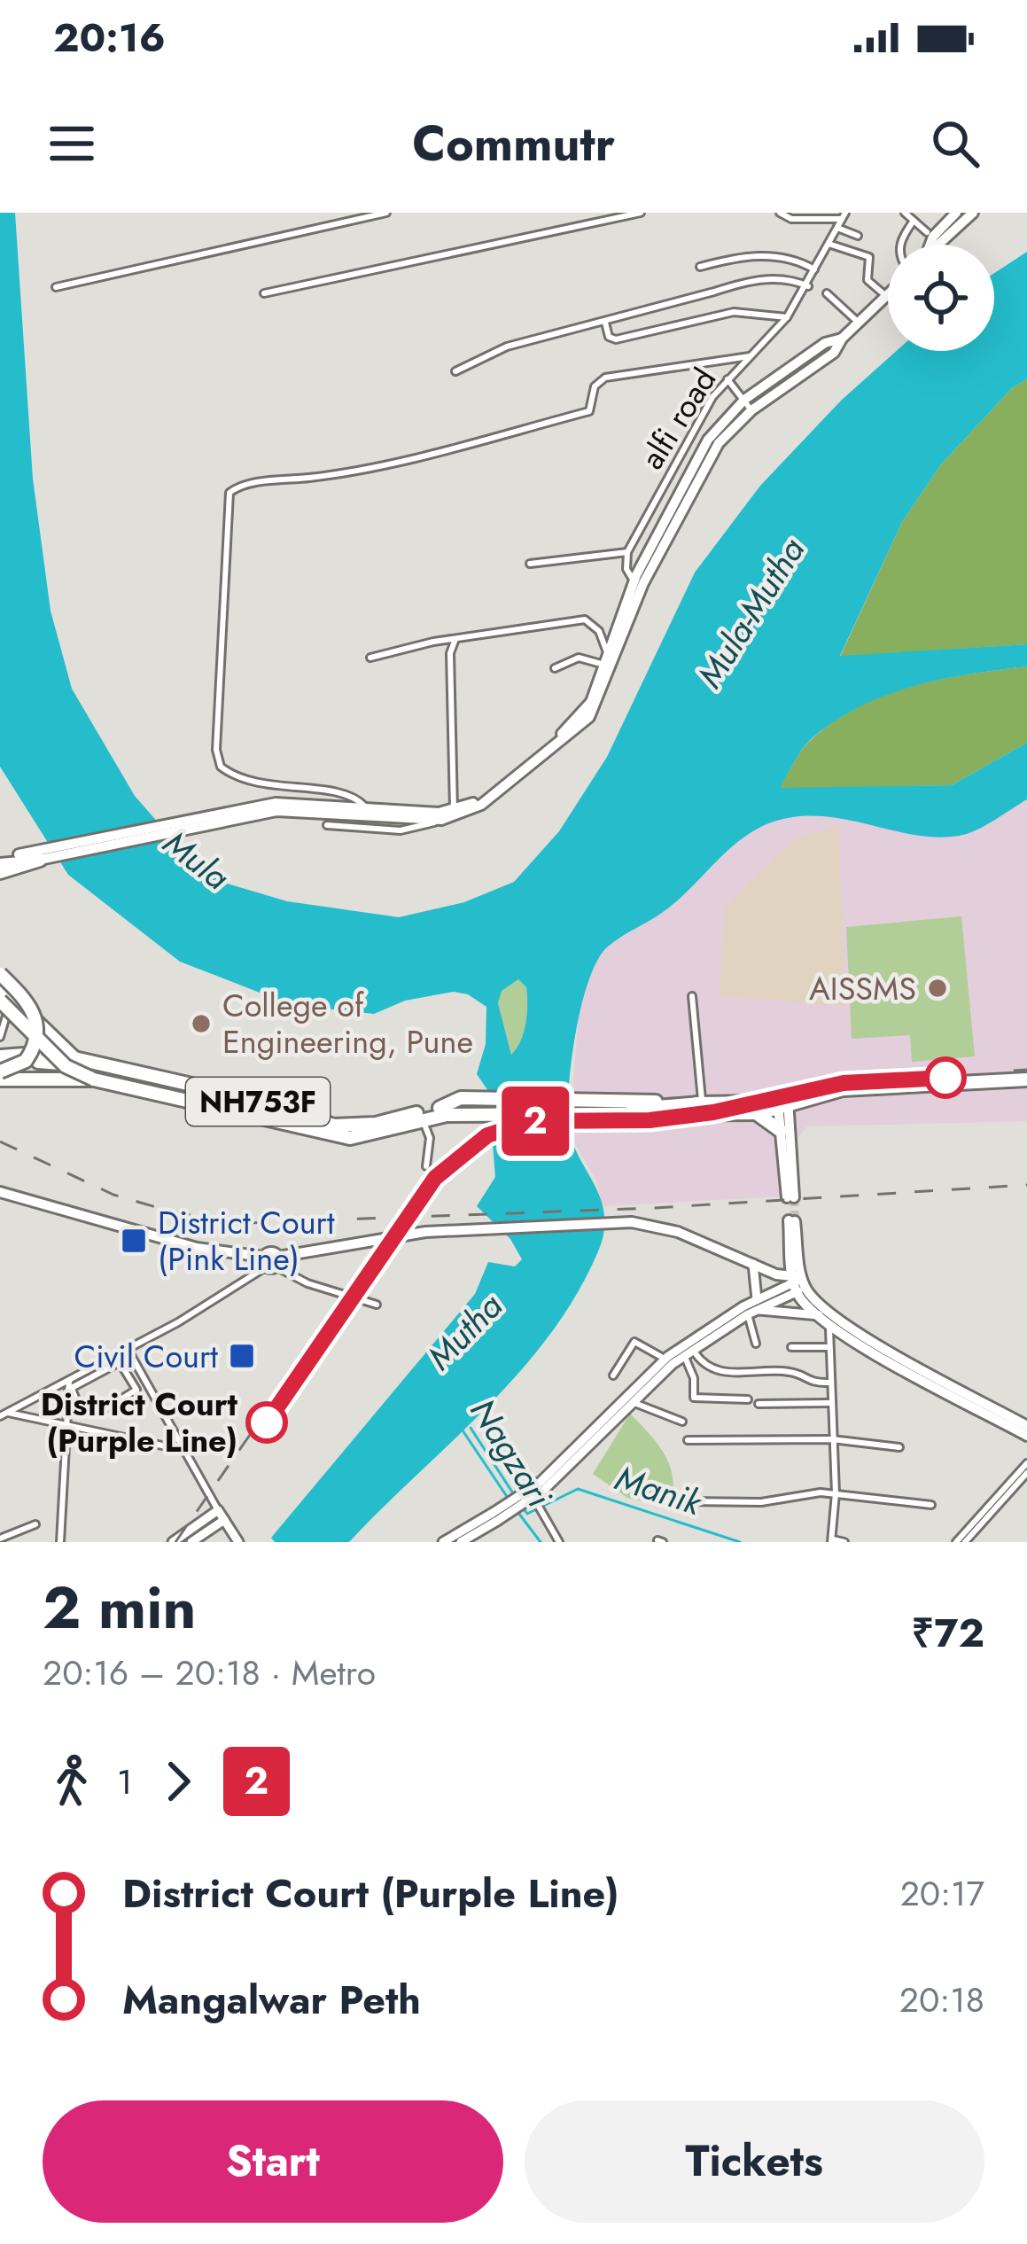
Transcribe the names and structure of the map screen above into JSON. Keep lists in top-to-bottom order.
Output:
{
  "streets": {
    "highway": ["NH753F"],
    "street": ["alfi road"]
  },
  "water": [
    "Mula-Mutha",
    "Mula",
    "Mutha",
    "Nagzari",
    "Manik"
  ],
  "places": {
    "other": ["AISSMS", "College of Engineering, Pune", "District Court (Purple Line)"],
    "transit": ["District Court (Pink Line)", "Civil Court"]
  },
  "lines": ["metro line 2"],
  "page": {
    "status": "20:16",
    "header": "Commutr",
    "on_map": "2",
    "heading": ["2 min", "20:16 – 20:18 · Metro", "₹72"],
    "legs": ["1", "2"],
    "list": [
      {
        "name": "District Court (Purple Line)",
        "value": "20:17"
      },
      {
        "name": "Mangalwar Peth",
        "value": "20:18"
      }
    ],
    "buttons": ["Start", "Tickets"]
  }
}
